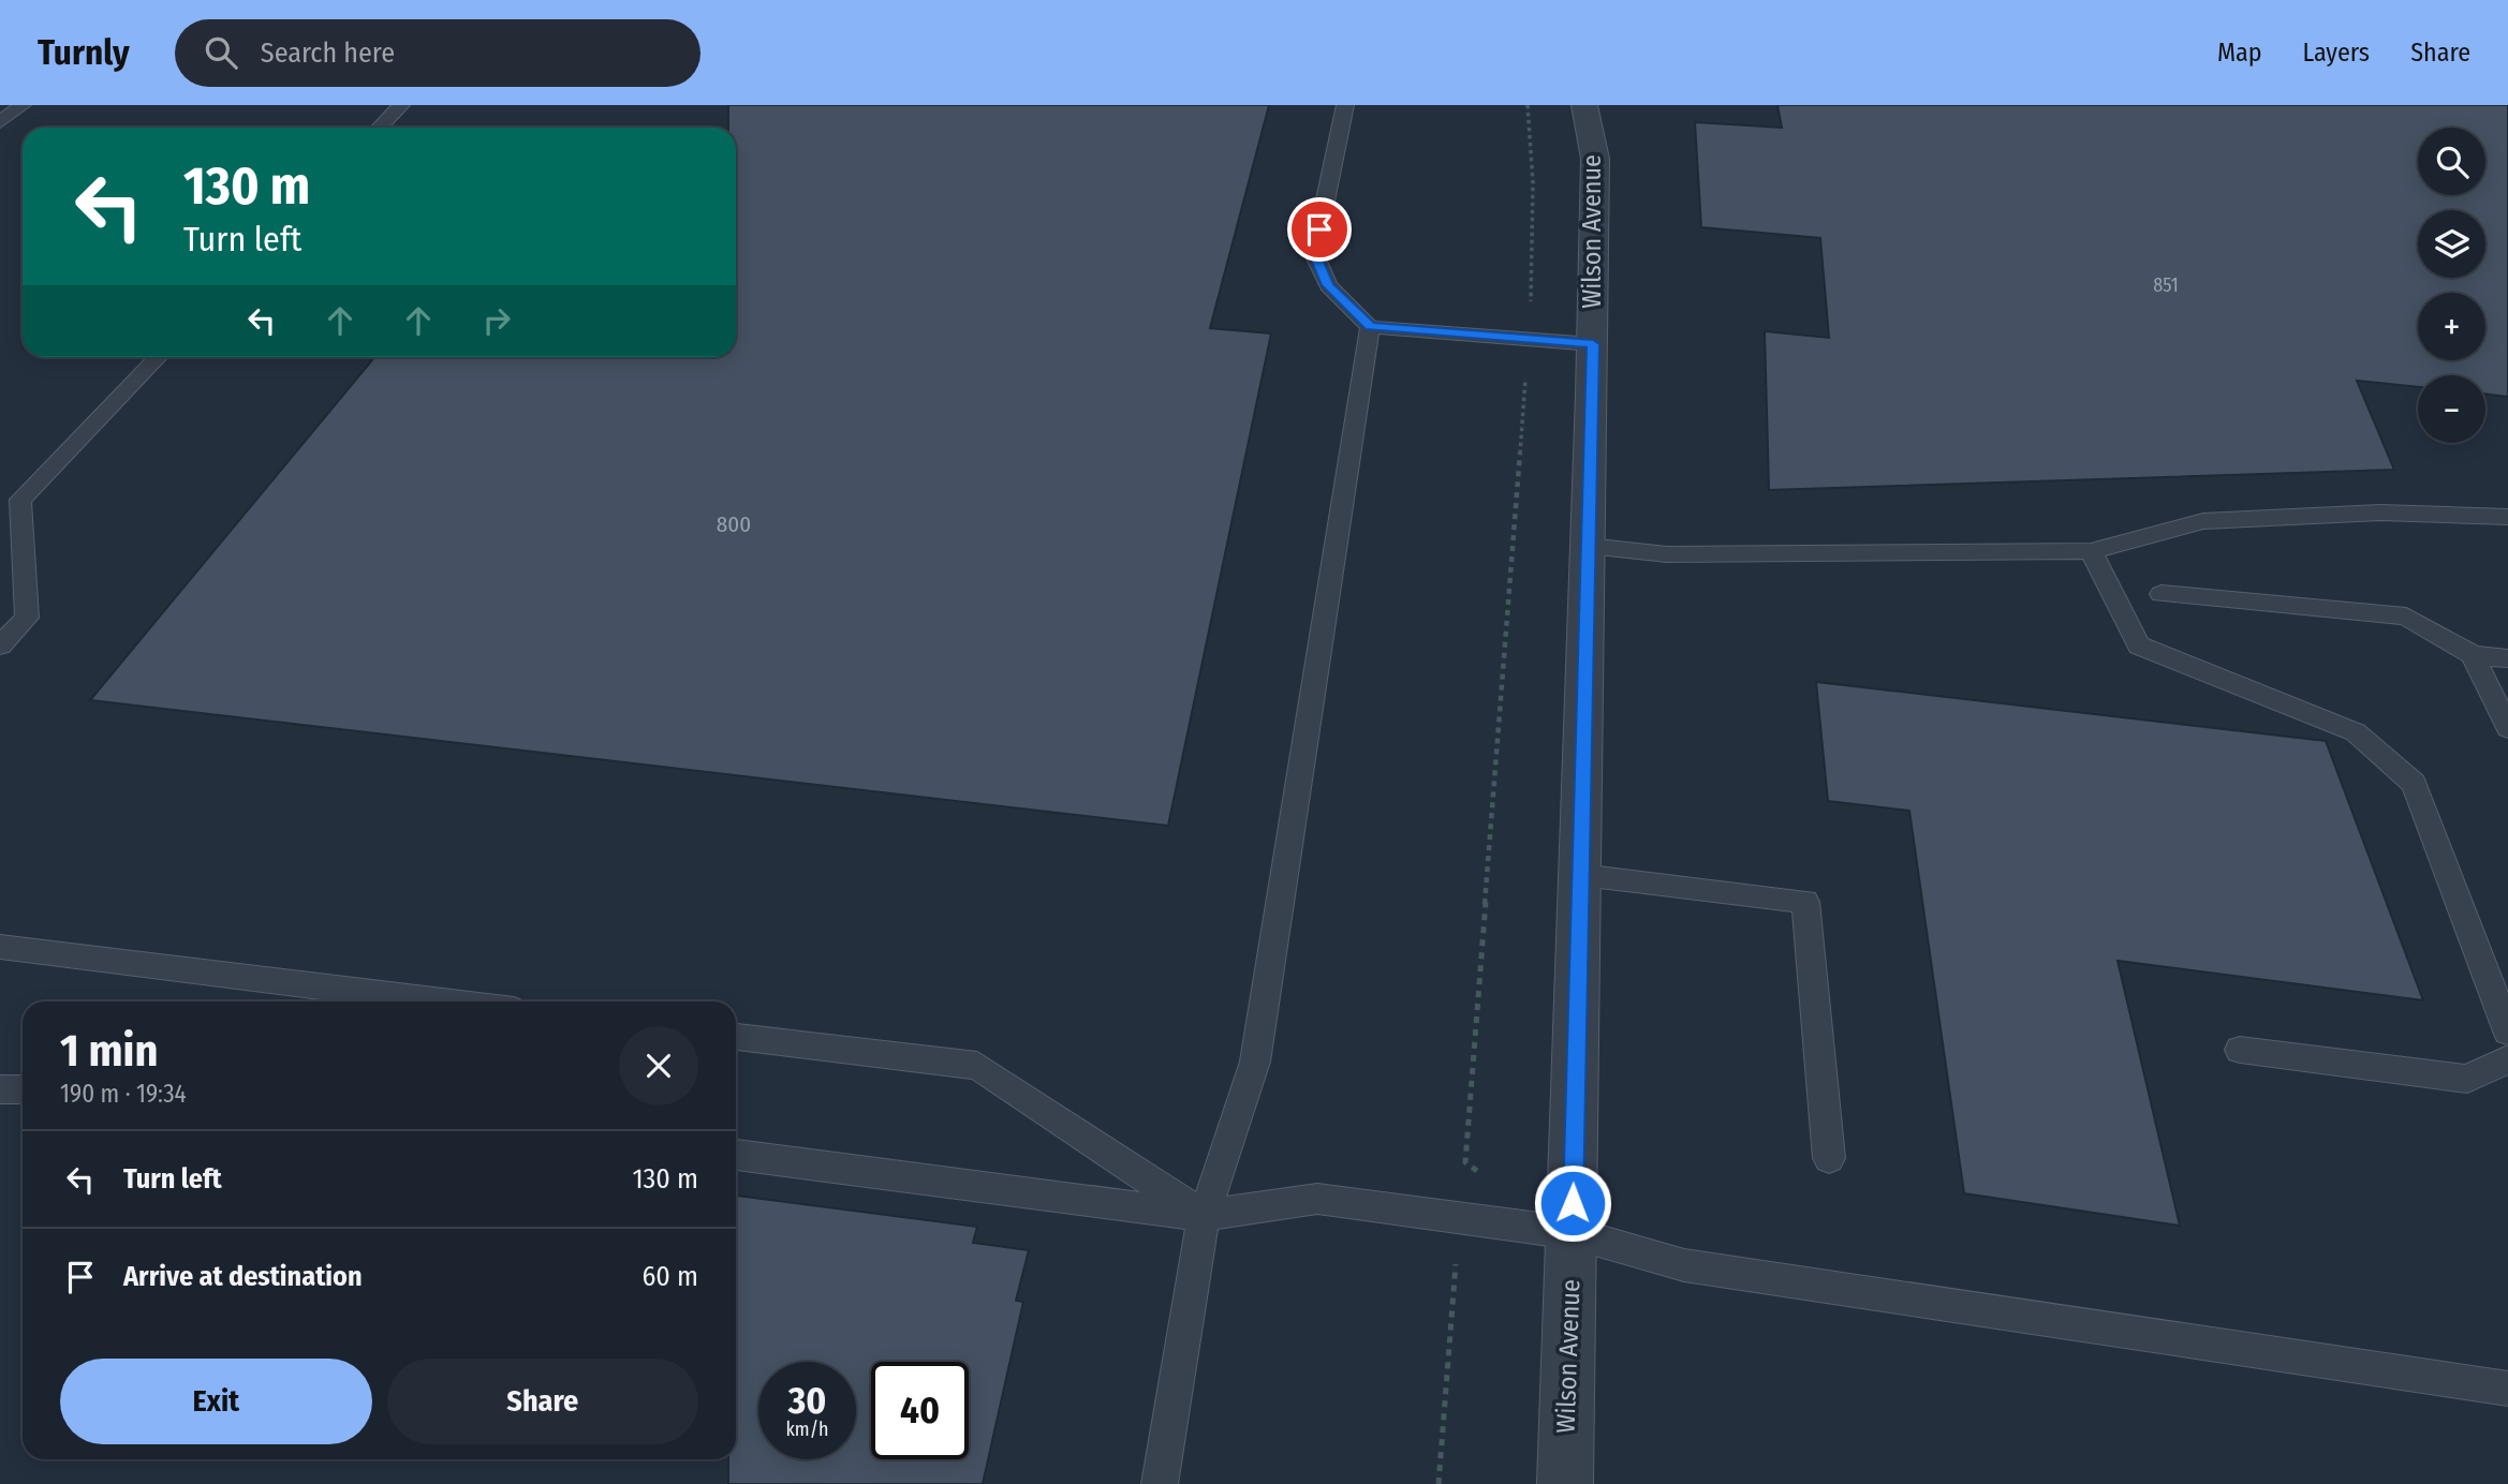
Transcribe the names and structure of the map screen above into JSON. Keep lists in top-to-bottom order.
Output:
{
  "streets": {
    "street": ["Wilson Avenue"]
  },
  "house_numbers": ["851", "800"],
  "page": {
    "header": "Turnly",
    "search": "Search here",
    "nav": ["Map", "Layers", "Share"],
    "map_buttons": ["+", "−"],
    "turn": ["130 m", "Turn left"],
    "heading": ["1 min", "190 m · 19:34"],
    "list": [
      {
        "name": "Turn left",
        "value": "130 m"
      },
      {
        "name": "Arrive at destination",
        "value": "60 m"
      }
    ],
    "buttons": ["Exit", "Share"],
    "speed": "30 km/h",
    "limit": "40"
  }
}
